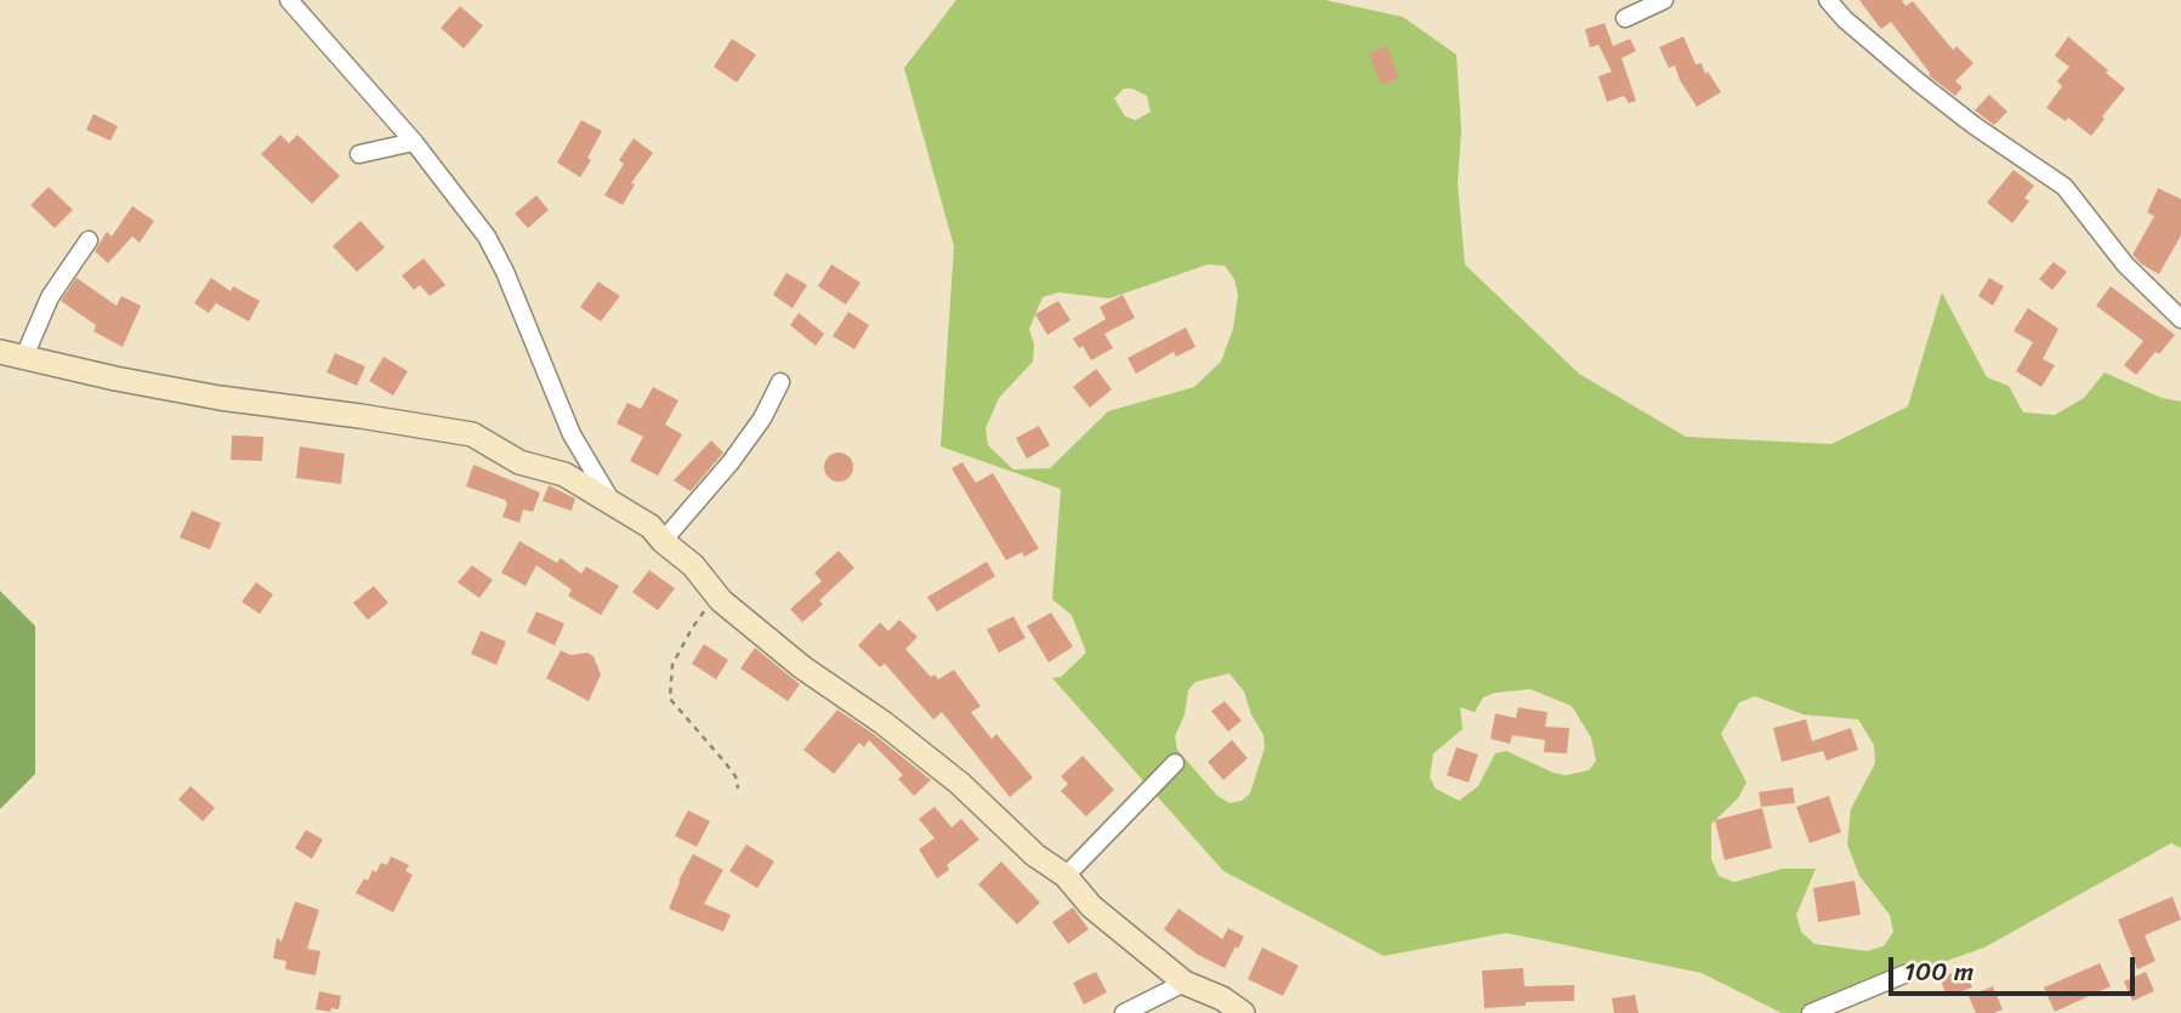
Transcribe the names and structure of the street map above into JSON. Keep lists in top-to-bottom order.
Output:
{
  "scale_bar": "100 m"
}
